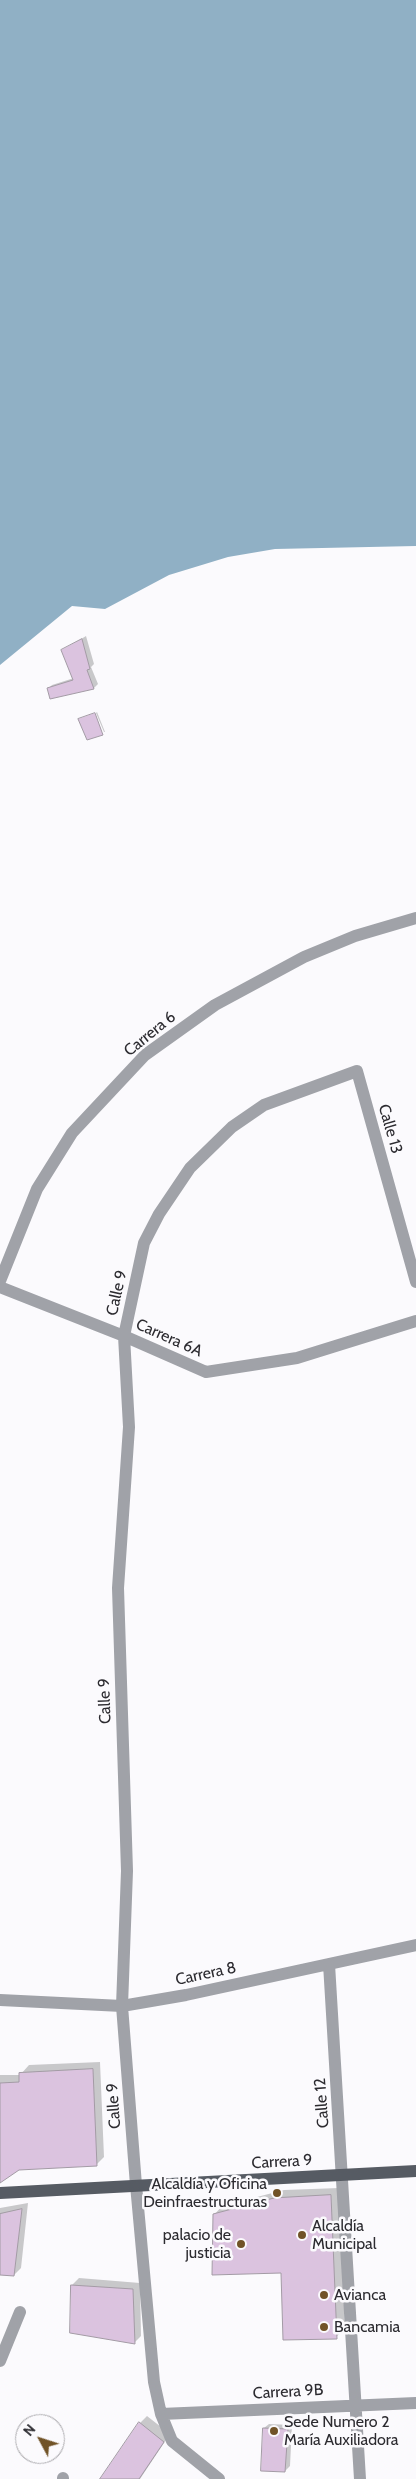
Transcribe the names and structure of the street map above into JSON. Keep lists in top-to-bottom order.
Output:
{
  "streets": {
    "main road": ["Carrera 9"],
    "street": [
      "Carrera 6",
      "Calle 13",
      "Calle 9",
      "Carrera 6A",
      "Carrera 8",
      "Calle 12",
      "Carrera 9B"
    ]
  },
  "crossings": [
    ["Calle 13", "Calle 9"],
    ["Calle 9", "Carrera 6A"],
    ["Calle 9", "Carrera 8"],
    ["Calle 9", "Carrera 9"],
    ["Calle 9", "Carrera 9B"],
    ["Carrera 8", "Calle 12"],
    ["Calle 12", "Carrera 9"],
    ["Calle 12", "Carrera 9B"]
  ],
  "places": [
    "Alcaldía y Oficina Deinfraestructuras",
    "Alcaldía Municipal",
    "palacio de justicia",
    "Avianca",
    "Bancamia",
    "Sede Numero 2 María Auxiliadora"
  ],
  "north": "top left"
}
